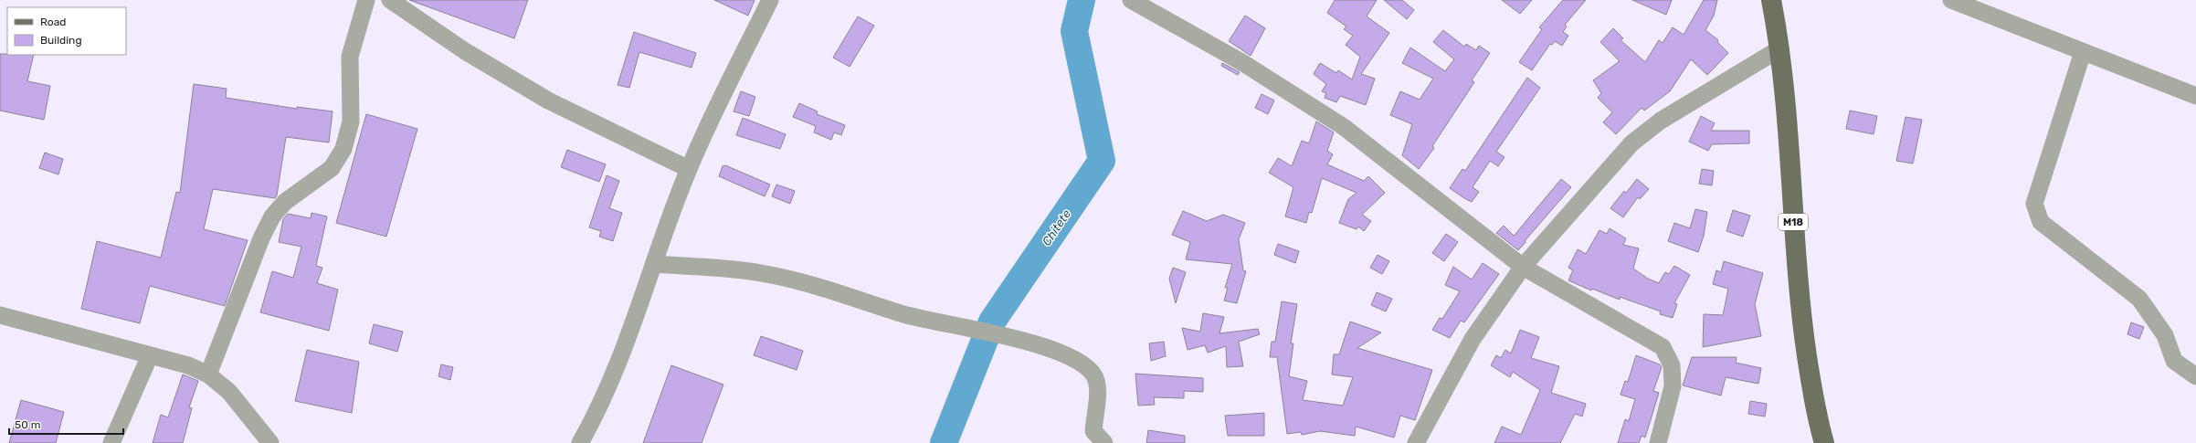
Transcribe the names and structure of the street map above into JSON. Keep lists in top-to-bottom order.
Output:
{
  "streets": {
    "main road": ["M18"]
  },
  "water": ["Chitete"],
  "legend": ["Road", "Building"],
  "scale_bar": "50 m"
}
